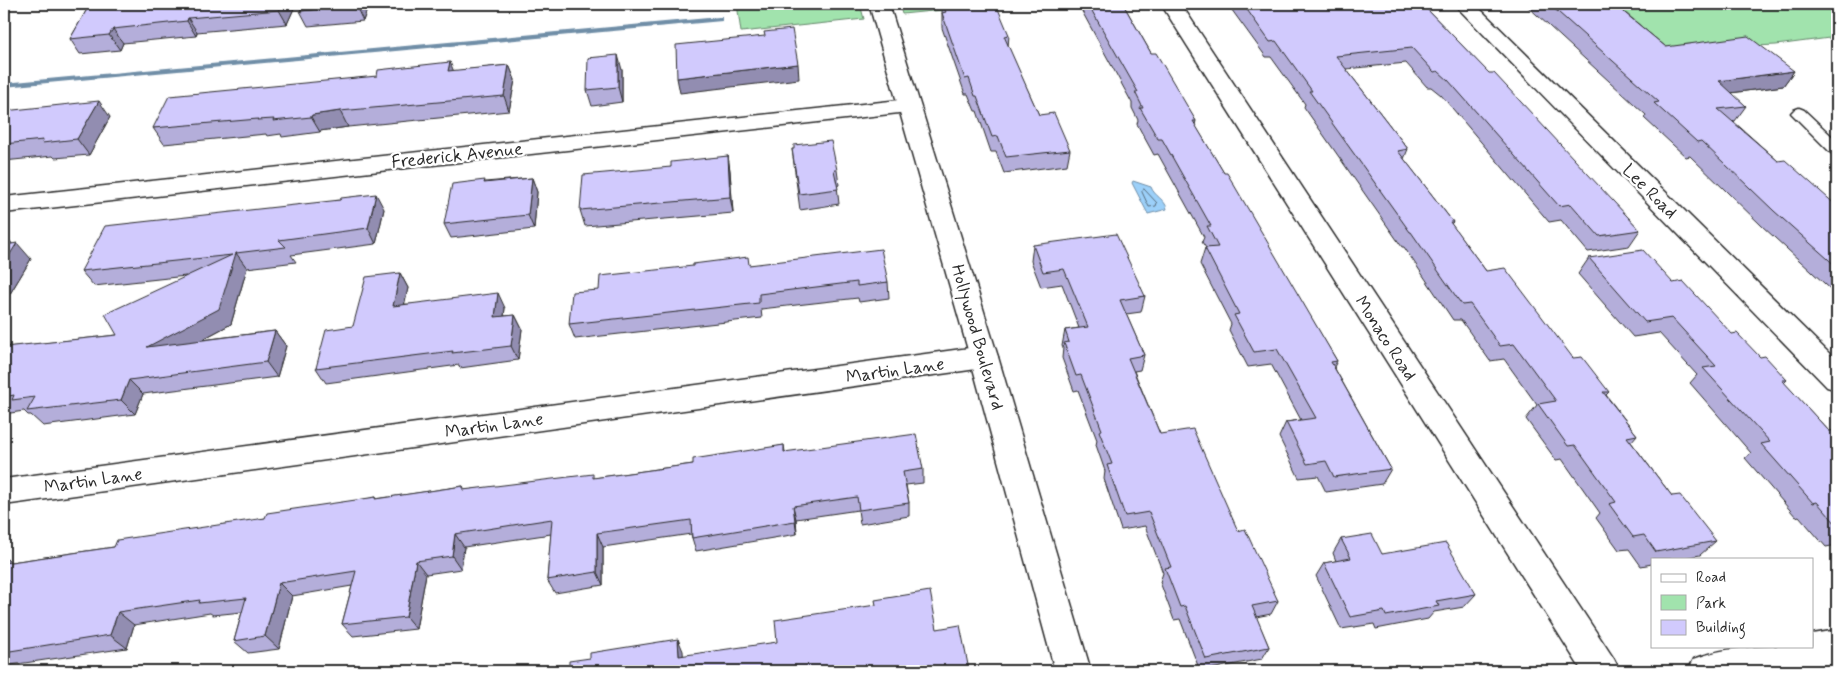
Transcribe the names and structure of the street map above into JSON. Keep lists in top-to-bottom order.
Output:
{
  "streets": {
    "street": [
      "Frederick Avenue",
      "Lee Road",
      "Hollywood Boulevard",
      "Monaco Road",
      "Martin Lane"
    ]
  },
  "crossings": [
    ["Frederick Avenue", "Hollywood Boulevard"],
    ["Hollywood Boulevard", "Martin Lane"]
  ],
  "legend": ["Road", "Park", "Building"]
}
